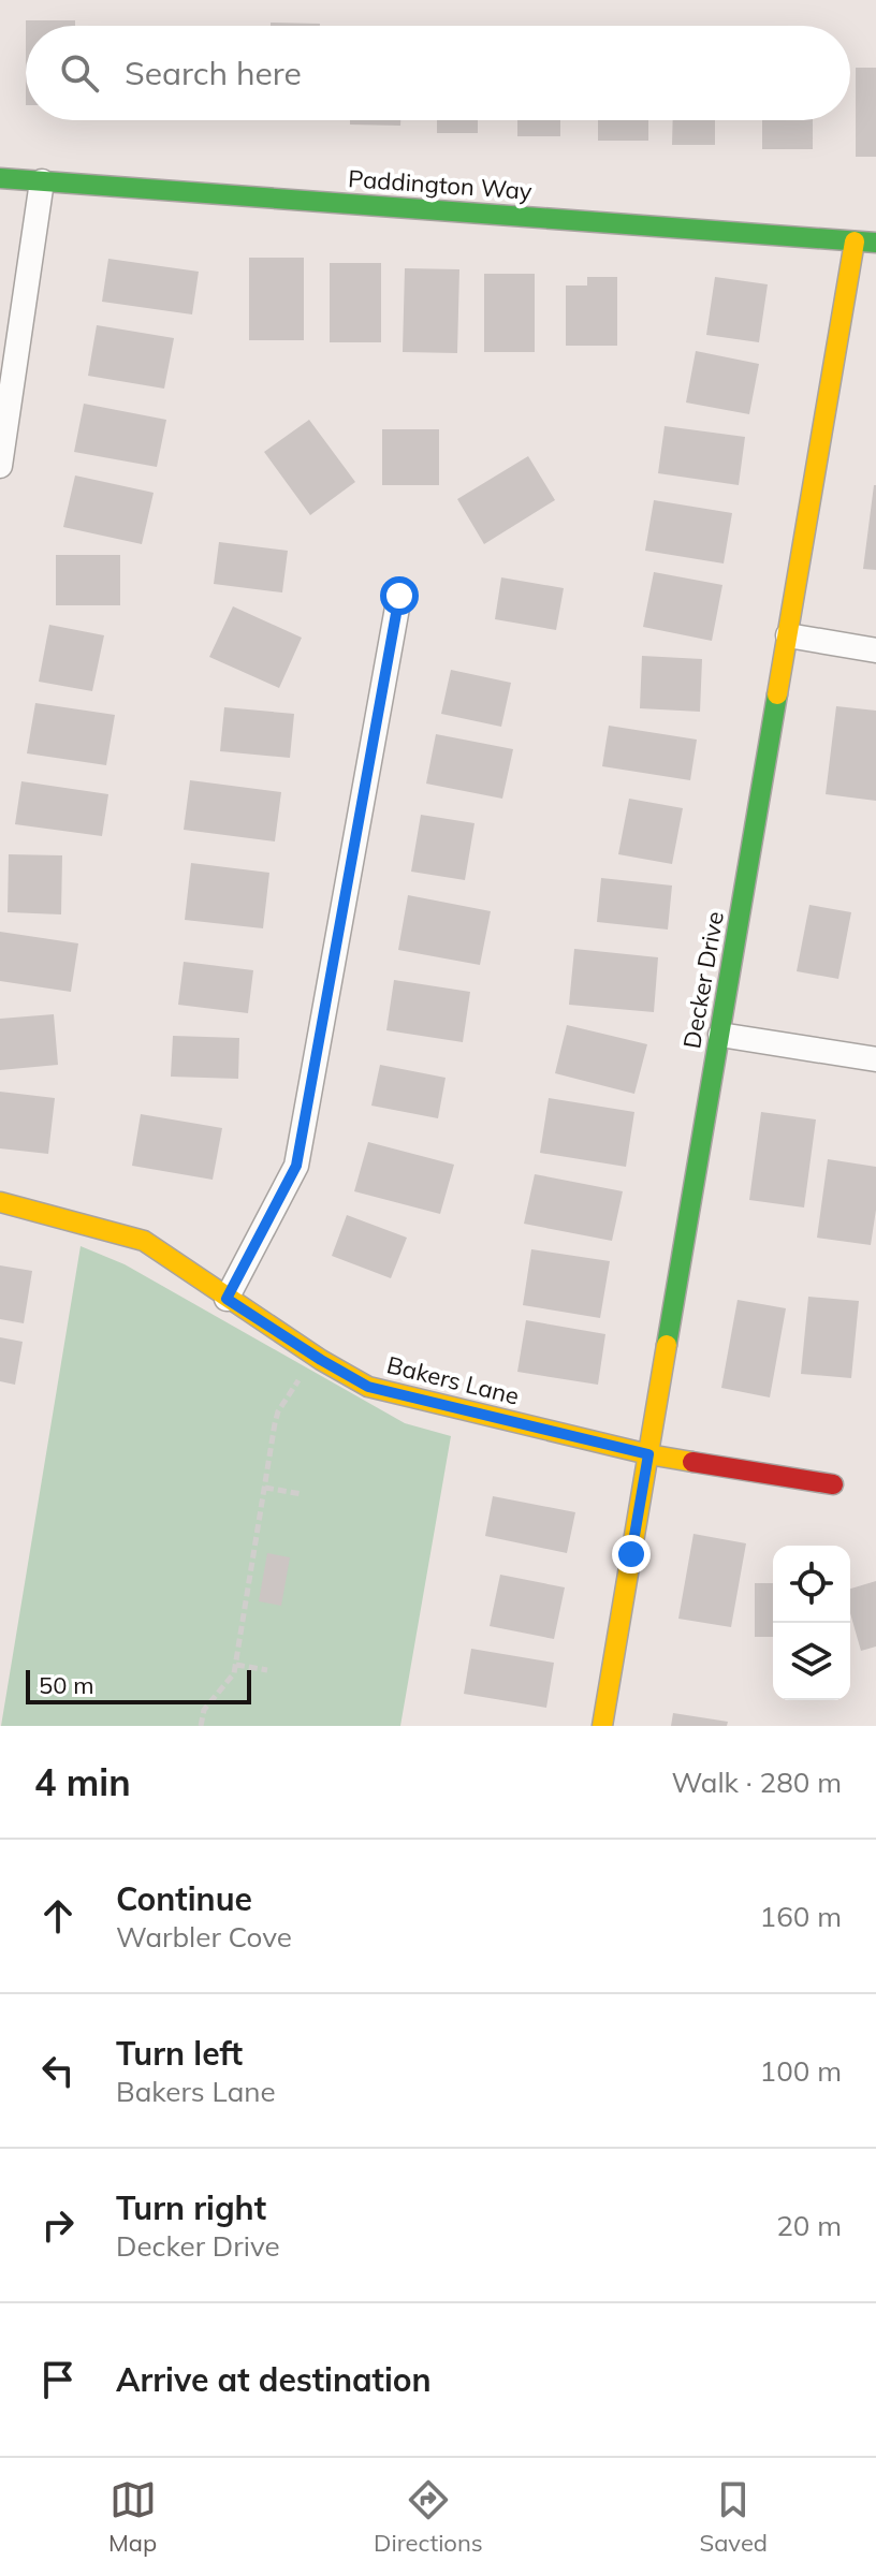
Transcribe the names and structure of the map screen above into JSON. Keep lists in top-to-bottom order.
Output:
{
  "streets": {
    "street": ["Paddington Way", "Decker Drive", "Bakers Lane"]
  },
  "crossings": [
    ["Paddington Way", "Decker Drive"],
    ["Decker Drive", "Bakers Lane"]
  ],
  "scale_bar": "50 m",
  "page": {
    "search": "Search here",
    "scale": "50 m",
    "heading": ["4 min", "Walk · 280 m"],
    "list": [
      ["Continue", "Warbler Cove", "160 m"],
      ["Turn left", "Bakers Lane", "100 m"],
      ["Turn right", "Decker Drive", "20 m"],
      "Arrive at destination"
    ],
    "nav": ["Map", "Directions", "Saved"]
  }
}
